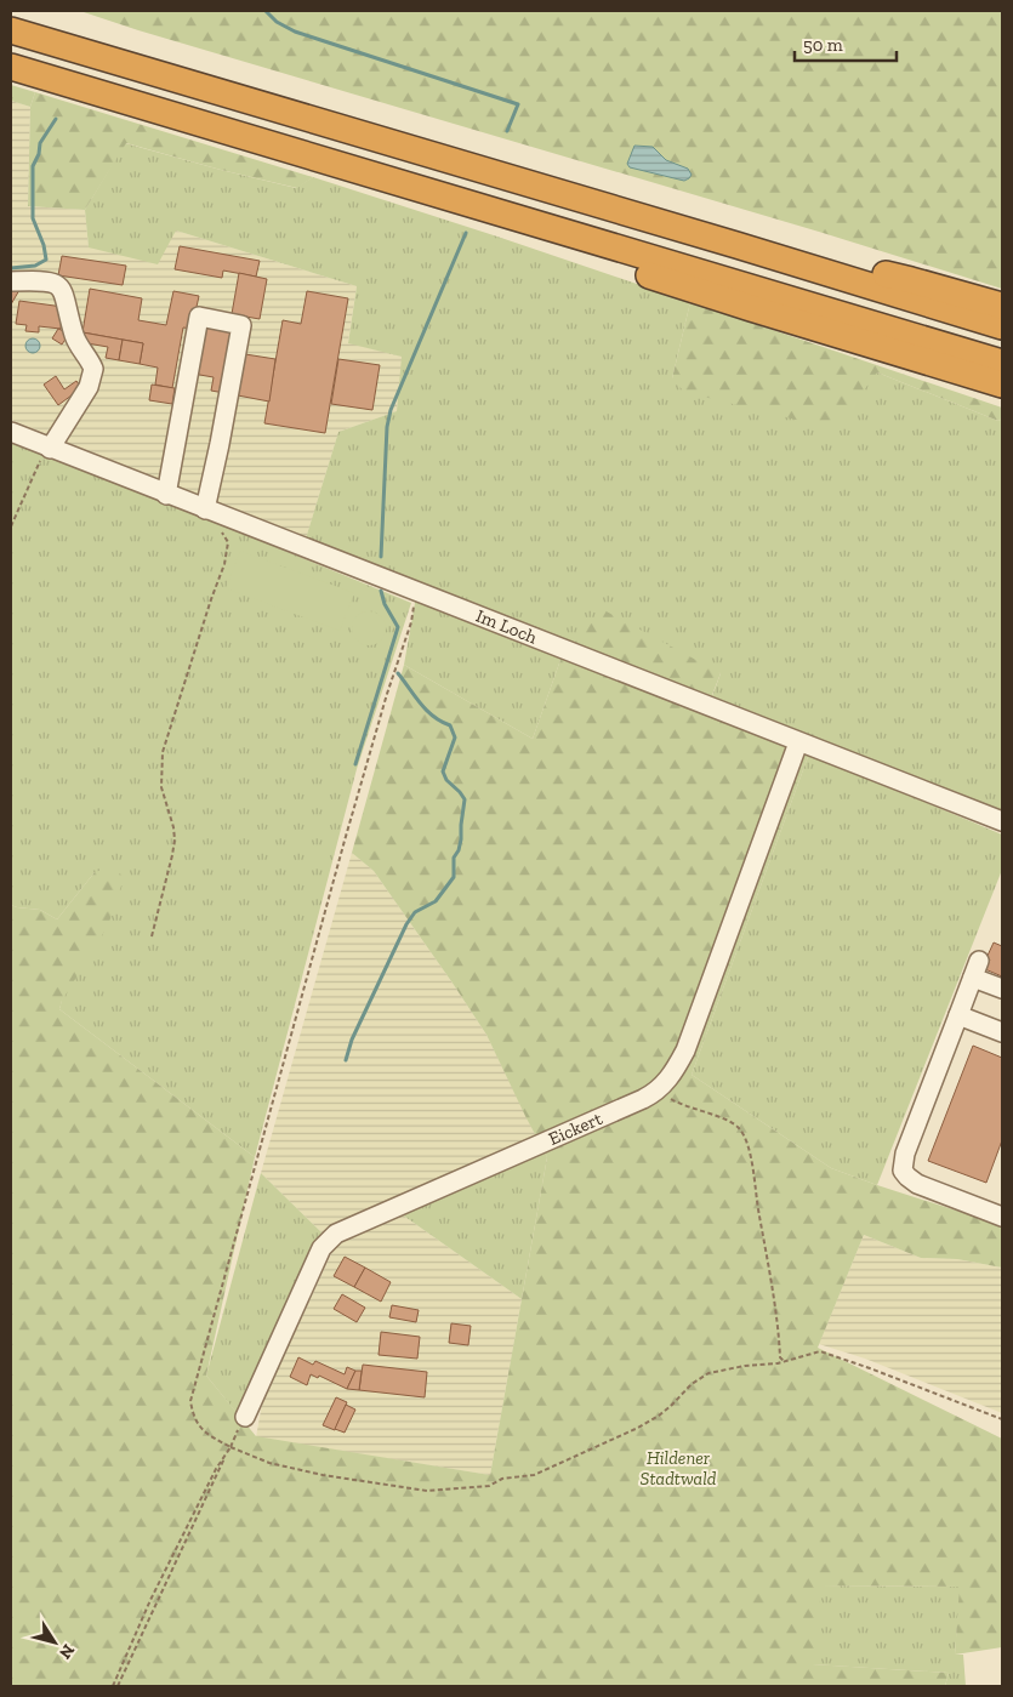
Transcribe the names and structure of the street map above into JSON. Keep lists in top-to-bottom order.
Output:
{
  "streets": {
    "street": ["Im Loch", "Eickert"]
  },
  "crossings": [
    ["Im Loch", "Eickert"]
  ],
  "parks": ["Hildener Stadtwald"],
  "scale_bar": "50 m",
  "north": "bottom right"
}
